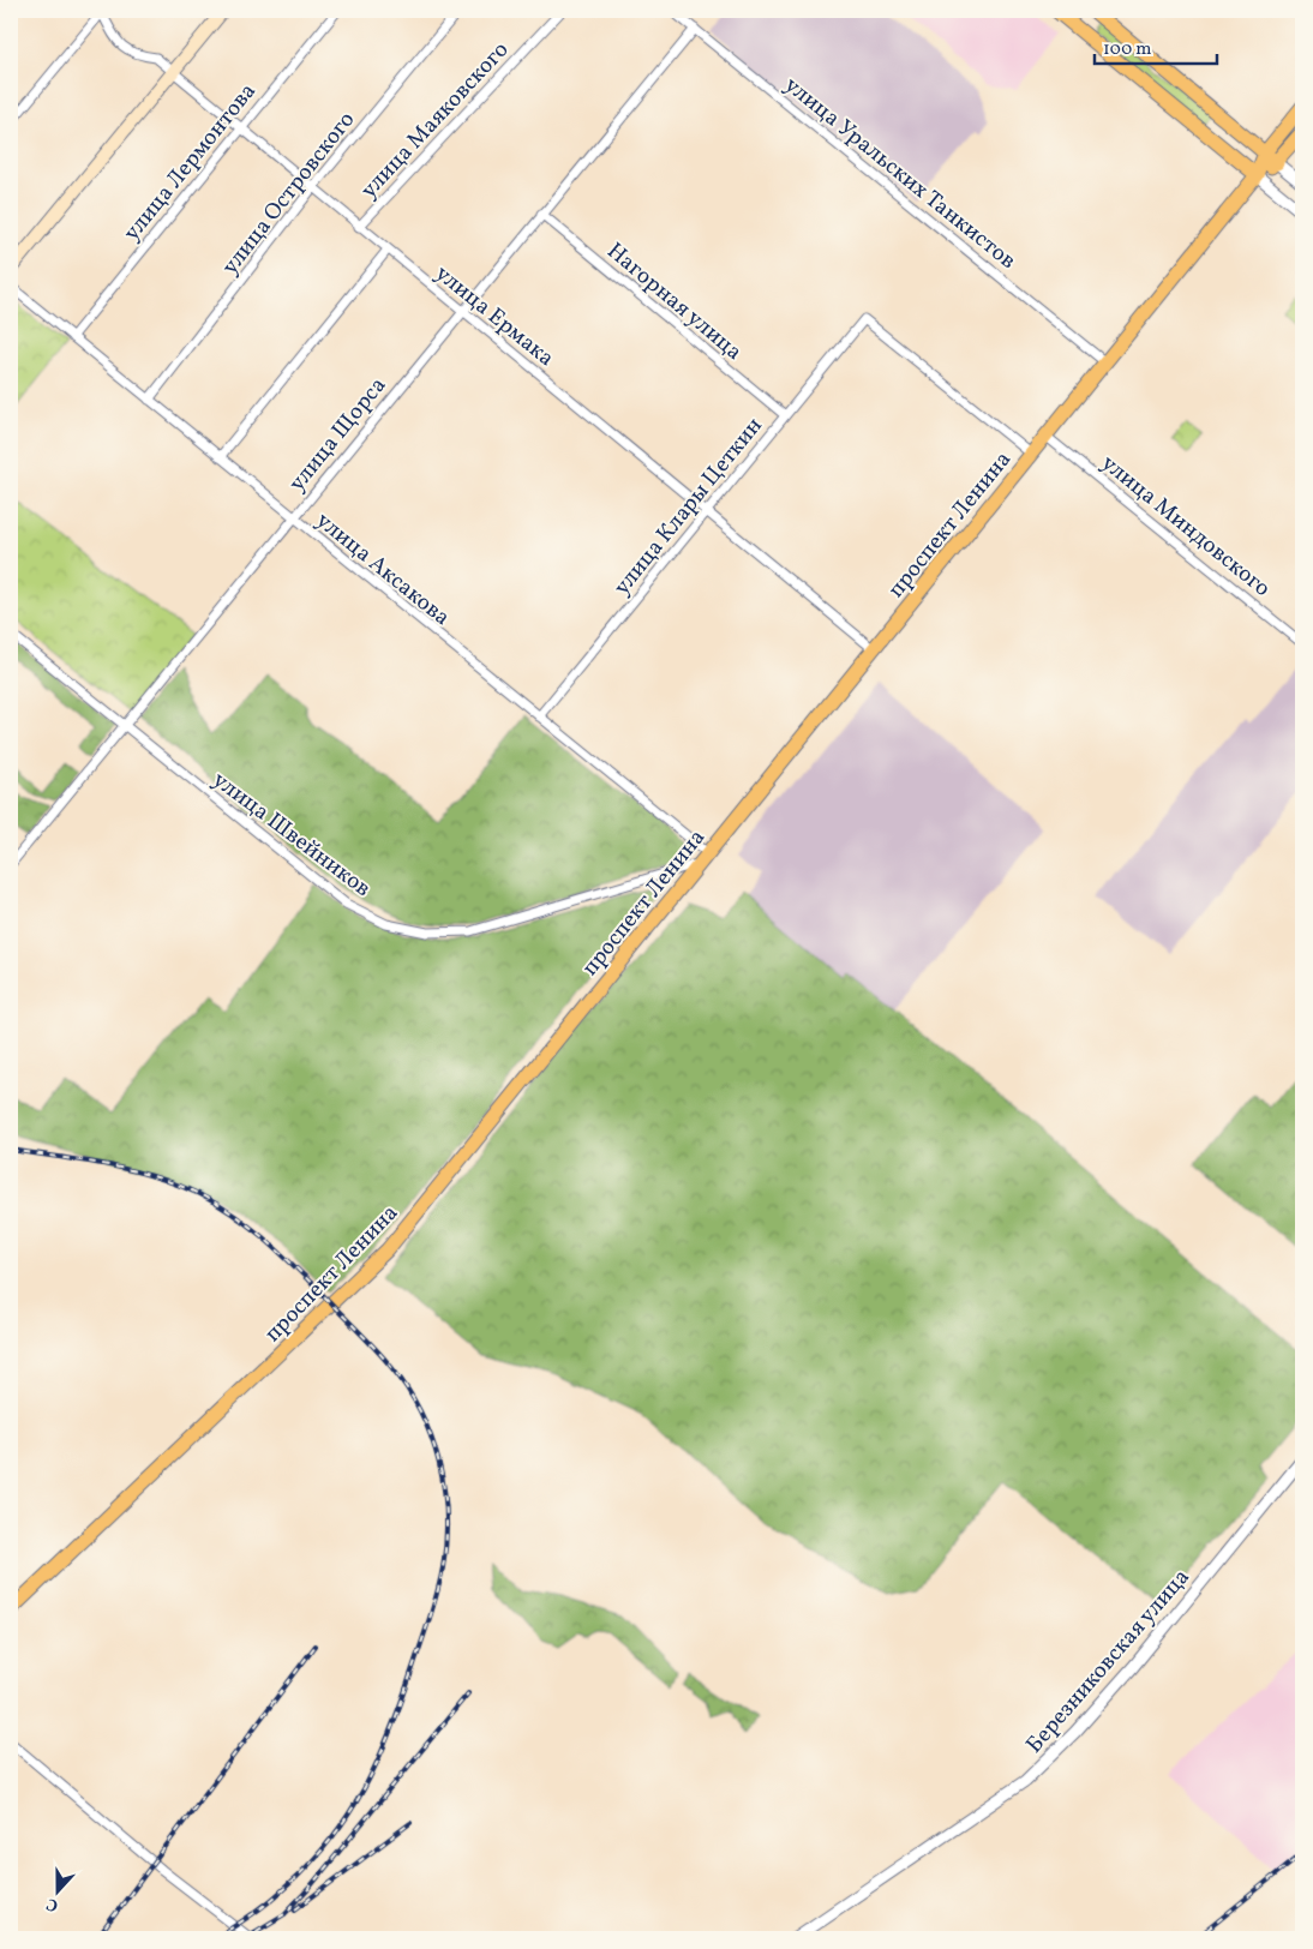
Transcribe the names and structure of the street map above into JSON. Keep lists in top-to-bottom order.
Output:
{
  "streets": {
    "main road": ["проспект Ленина"],
    "street": [
      "улица Маяковского",
      "улица Лермонтова",
      "улица Уральских Танкистов",
      "улица Островского",
      "Нагорная улица",
      "улица Ермака",
      "улица Щорса",
      "улица Клары Цеткин",
      "улица Миндовского",
      "улица Аксакова",
      "улица Швейников",
      "Березниковская улица"
    ]
  },
  "crossings": [
    ["улица Маяковского", "улица Ермака"],
    ["улица Лермонтова", "улица Ермака"],
    ["улица Лермонтова", "улица Аксакова"],
    ["улица Уральских Танкистов", "улица Щорса"],
    ["улица Уральских Танкистов", "проспект Ленина"],
    ["улица Островского", "улица Ермака"],
    ["улица Островского", "улица Аксакова"],
    ["Нагорная улица", "улица Щорса"],
    ["Нагорная улица", "улица Клары Цеткин"],
    ["улица Ермака", "улица Щорса"],
    ["улица Ермака", "улица Клары Цеткин"],
    ["улица Ермака", "проспект Ленина"],
    ["улица Щорса", "улица Аксакова"],
    ["улица Щорса", "улица Швейников"],
    ["улица Клары Цеткин", "проспект Ленина"],
    ["улица Клары Цеткин", "улица Аксакова"],
    ["проспект Ленина", "улица Миндовского"],
    ["проспект Ленина", "улица Аксакова"],
    ["проспект Ленина", "улица Швейников"],
    ["улица Аксакова", "улица Швейников"]
  ],
  "scale_bar": "100 m",
  "north": "bottom"
}
